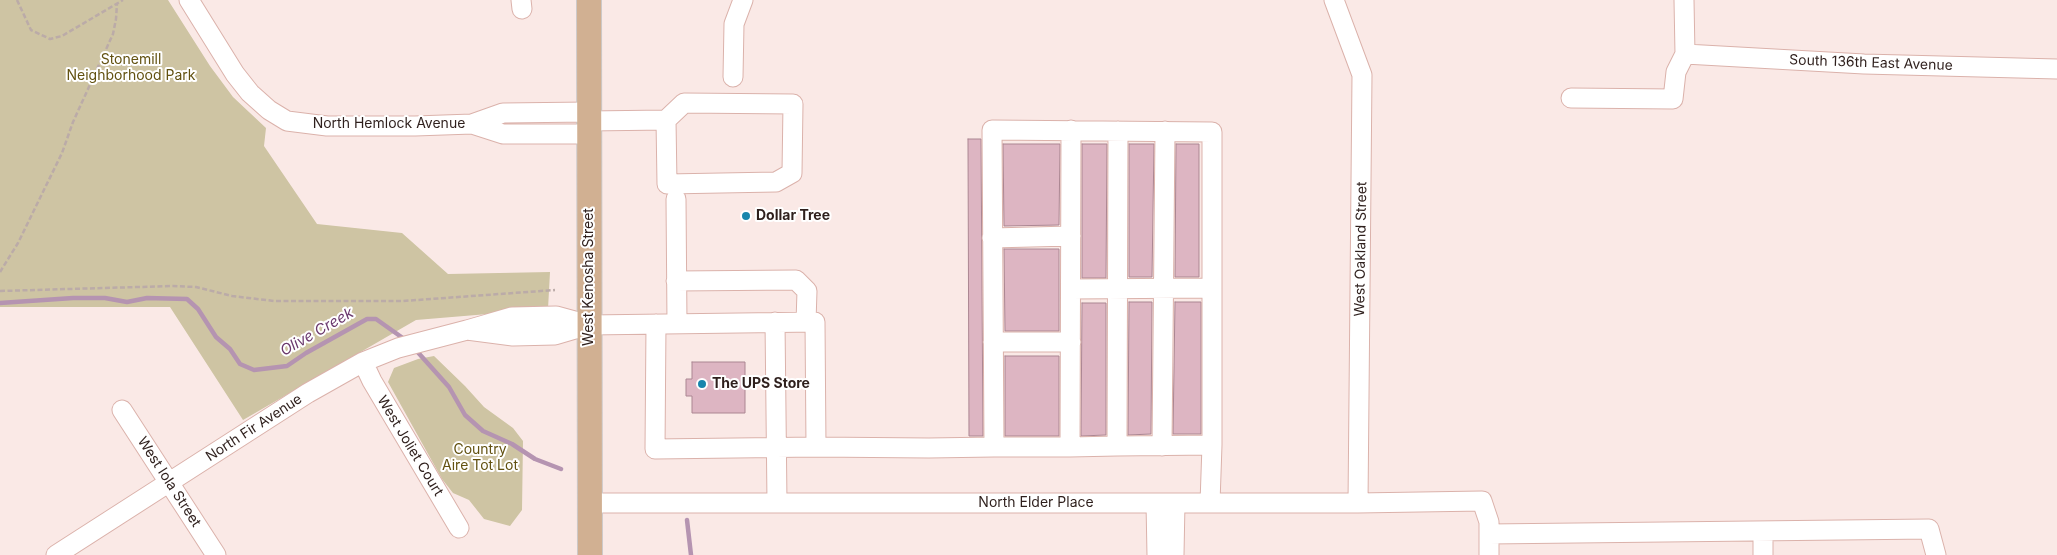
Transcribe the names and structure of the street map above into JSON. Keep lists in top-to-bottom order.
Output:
{
  "streets": {
    "main road": ["West Kenosha Street"],
    "street": [
      "South 136th East Avenue",
      "North Hemlock Avenue",
      "West Oakland Street",
      "North Fir Avenue",
      "West Joliet Court",
      "West Iola Street",
      "North Elder Place"
    ]
  },
  "crossings": [
    ["North Hemlock Avenue", "West Kenosha Street"],
    ["West Oakland Street", "North Elder Place"],
    ["West Kenosha Street", "North Fir Avenue"],
    ["West Kenosha Street", "North Elder Place"],
    ["North Fir Avenue", "West Joliet Court"],
    ["North Fir Avenue", "West Iola Street"]
  ],
  "water": ["Olive Creek"],
  "parks": ["Stonemill Neighborhood Park", "Country Aire Tot Lot"],
  "places": ["Dollar Tree", "The UPS Store"]
}
